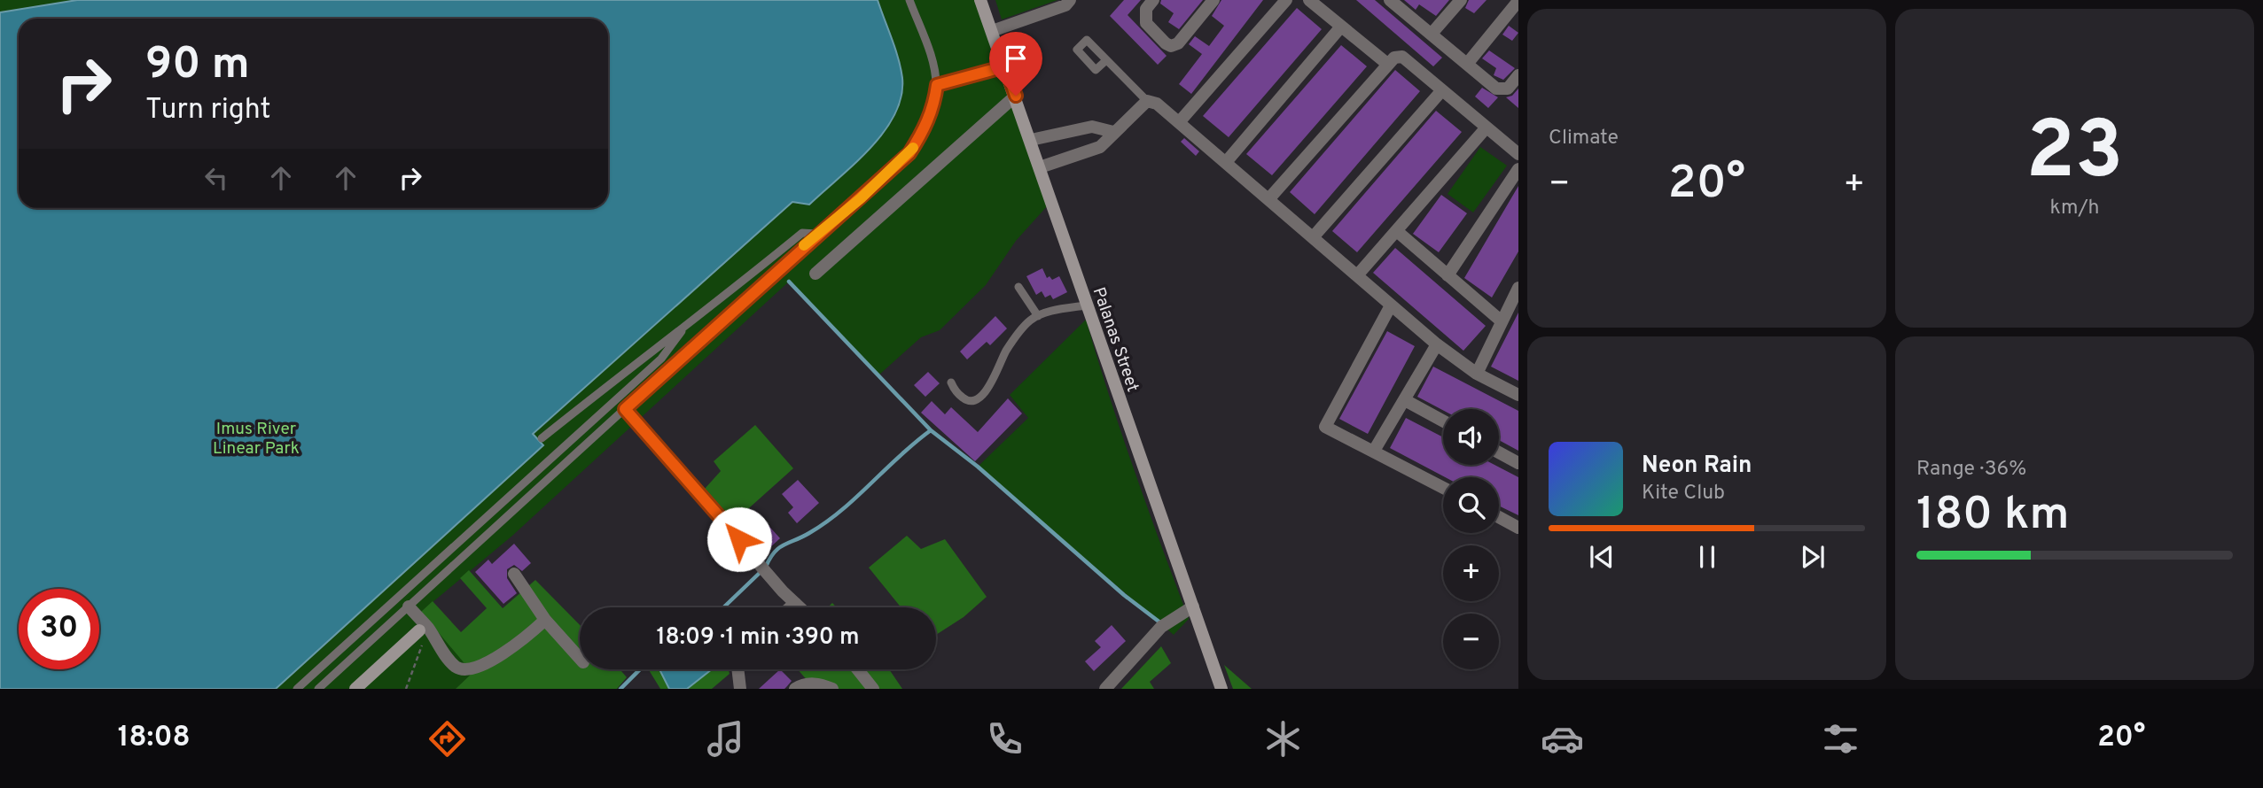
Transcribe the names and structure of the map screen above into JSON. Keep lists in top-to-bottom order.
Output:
{
  "streets": {
    "main road": ["Palanas Street"]
  },
  "parks": ["Imus River Linear Park"],
  "page": {
    "tile": [
      "Climate",
      ["23", "km/h"],
      ["Range · 36%", "180 km"]
    ],
    "turn": ["90 m", "Turn right"],
    "heat": ["−", "20°", "+"],
    "map_buttons": ["+", "−"],
    "song": ["Neon Rain", "Kite Club"],
    "limit": "30",
    "trip": "18:09 · 1 min · 390 m",
    "tabs": ["18:08", "20°"]
  }
}
